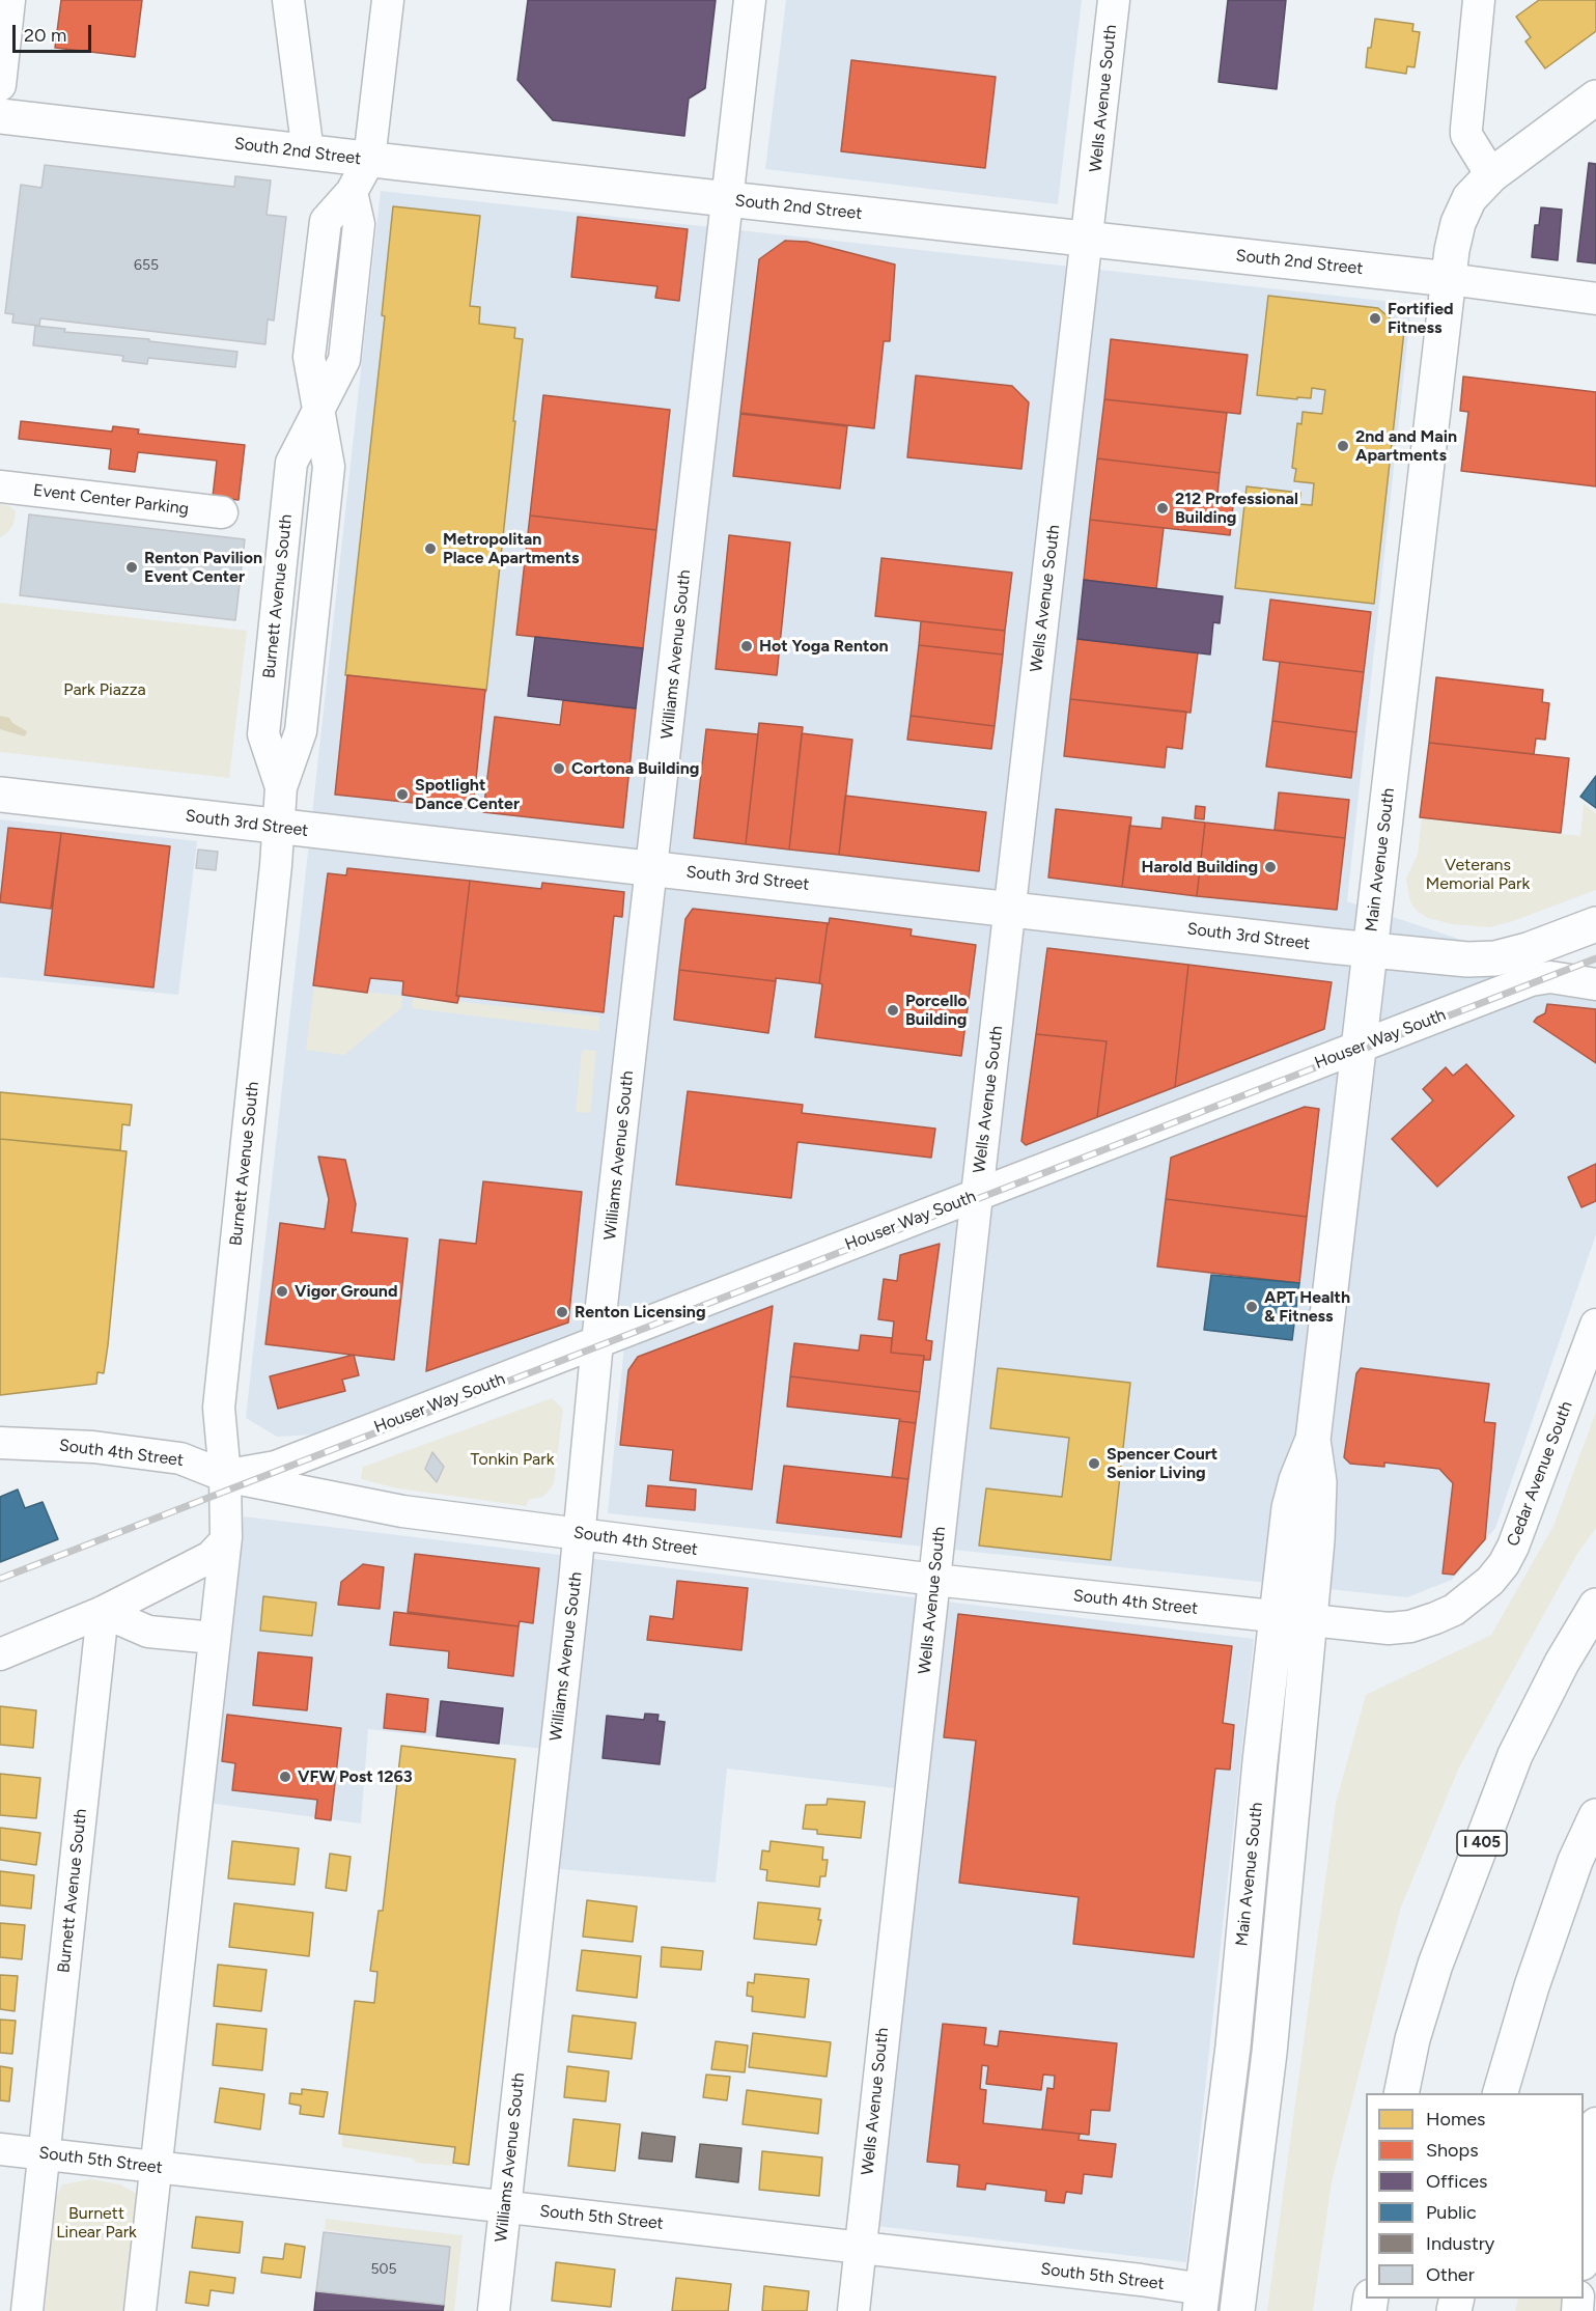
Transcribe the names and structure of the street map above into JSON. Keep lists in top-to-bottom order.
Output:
{
  "streets": {
    "main road": [
      "South 2nd Street",
      "South 3rd Street",
      "Main Avenue South",
      "I 405"
    ],
    "street": [
      "Wells Avenue South",
      "Event Center Parking",
      "Burnett Avenue South",
      "Williams Avenue South",
      "Houser Way South",
      "South 4th Street",
      "Cedar Avenue South",
      "South 5th Street"
    ]
  },
  "crossings": [
    ["Wells Avenue South", "South 2nd Street"],
    ["Wells Avenue South", "South 3rd Street"],
    ["Wells Avenue South", "Houser Way South"],
    ["Wells Avenue South", "South 4th Street"],
    ["Wells Avenue South", "South 5th Street"],
    ["South 2nd Street", "Burnett Avenue South"],
    ["South 2nd Street", "Williams Avenue South"],
    ["South 2nd Street", "Main Avenue South"],
    ["Burnett Avenue South", "South 3rd Street"],
    ["Burnett Avenue South", "Houser Way South"],
    ["Burnett Avenue South", "South 4th Street"],
    ["Burnett Avenue South", "South 5th Street"],
    ["Williams Avenue South", "South 3rd Street"],
    ["Williams Avenue South", "Houser Way South"],
    ["Williams Avenue South", "South 4th Street"],
    ["Williams Avenue South", "South 5th Street"],
    ["South 3rd Street", "Main Avenue South"],
    ["Main Avenue South", "Houser Way South"],
    ["Main Avenue South", "South 4th Street"],
    ["Main Avenue South", "Cedar Avenue South"],
    ["Main Avenue South", "South 5th Street"],
    ["Houser Way South", "South 4th Street"],
    ["South 4th Street", "Cedar Avenue South"]
  ],
  "parks": [
    "Park Piazza",
    "Veterans Memorial Park",
    "Tonkin Park",
    "Burnett Linear Park"
  ],
  "places": [
    "Fortified Fitness",
    "2nd and Main Apartments",
    "212 Professional Building",
    "Metropolitan Place Apartments",
    "Renton Pavilion Event Center",
    "Hot Yoga Renton",
    "Cortona Building",
    "Spotlight Dance Center",
    "Harold Building",
    "Porcello Building",
    "Vigor Ground",
    "APT Health & Fitness",
    "Renton Licensing",
    "Spencer Court Senior Living",
    "VFW Post 1263"
  ],
  "house_numbers": ["655", "505"],
  "legend": [
    "Homes",
    "Shops",
    "Offices",
    "Public",
    "Industry",
    "Other"
  ],
  "scale_bar": "20 m"
}
